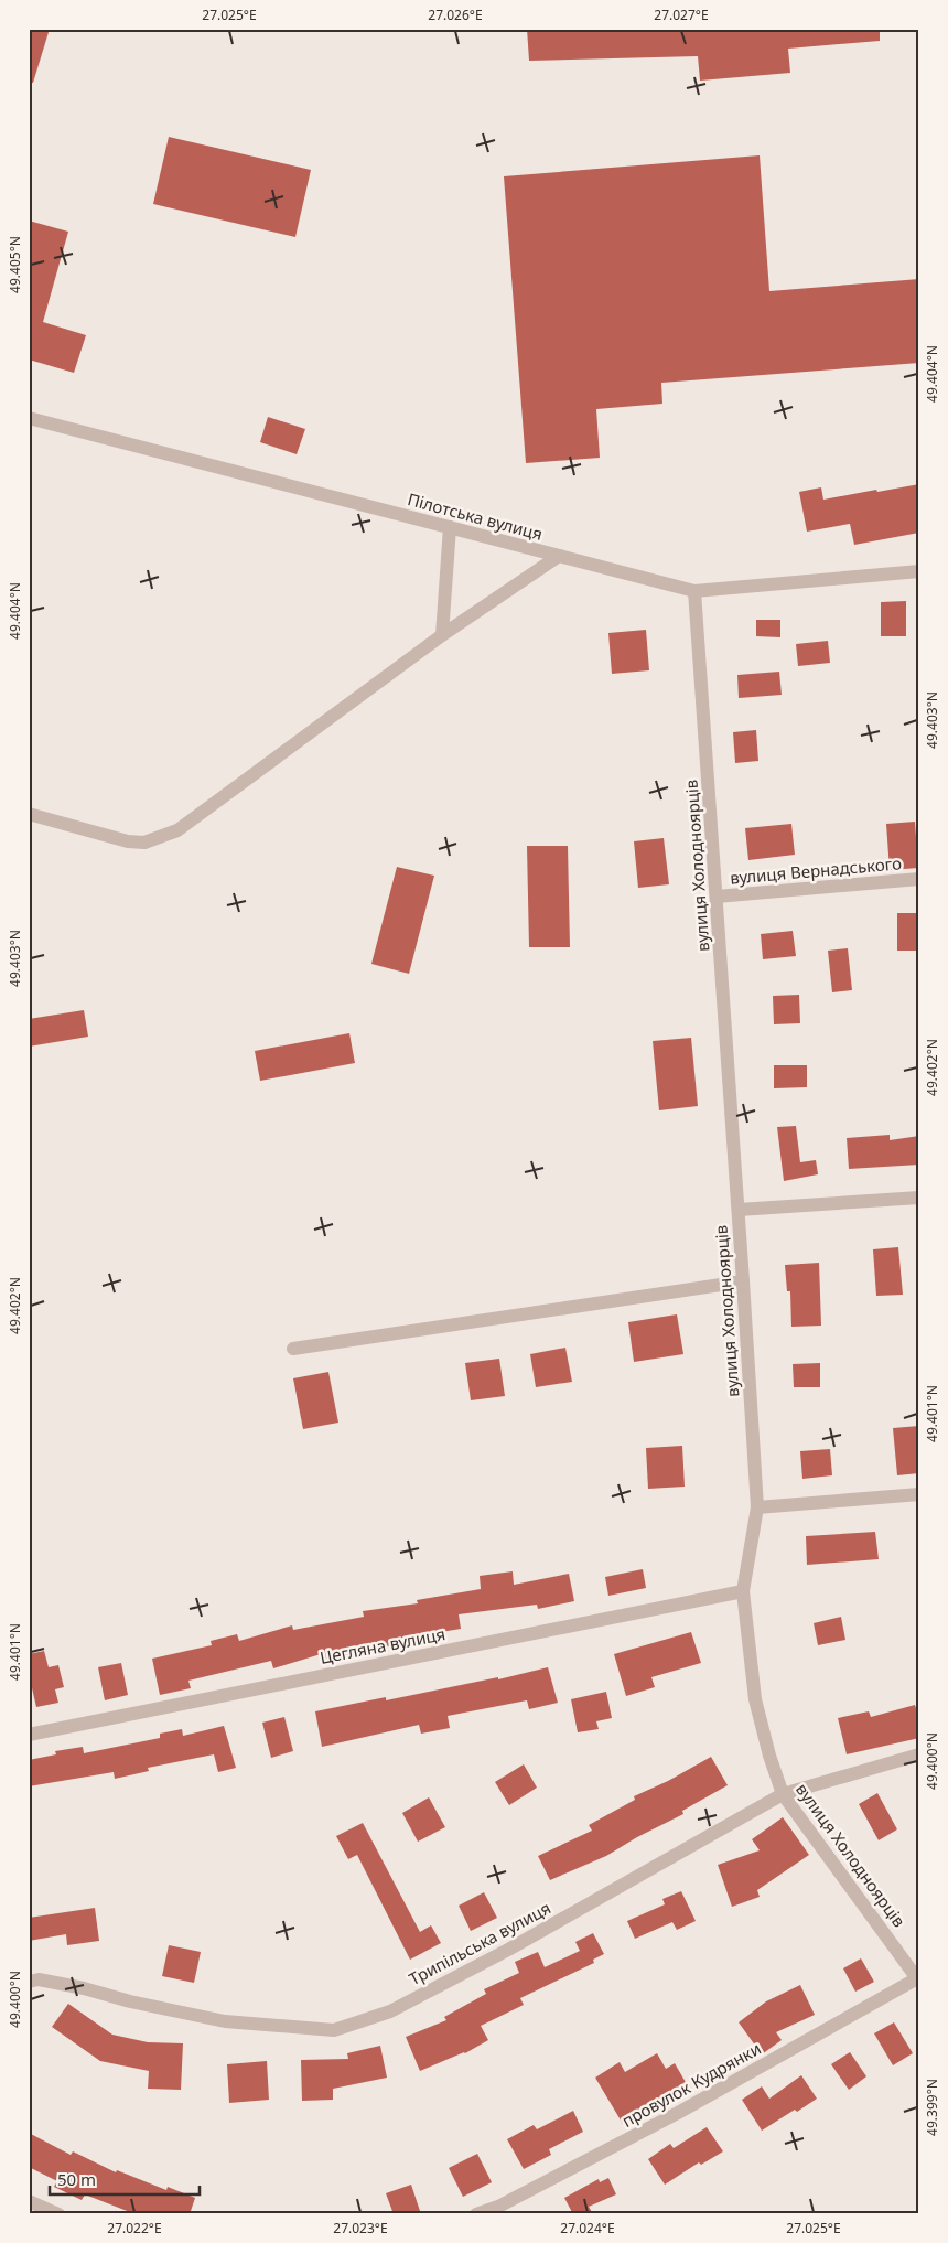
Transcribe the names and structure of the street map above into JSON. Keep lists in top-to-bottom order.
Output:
{
  "streets": {
    "street": [
      "Пілотська вулиця",
      "вулиця Холодноярців",
      "вулиця Вернадського",
      "Цегляна вулиця",
      "Трипільська вулиця",
      "провулок Кудрянки"
    ]
  },
  "crossings": [
    ["Пілотська вулиця", "вулиця Холодноярців"],
    ["вулиця Холодноярців", "вулиця Вернадського"],
    ["вулиця Холодноярців", "Цегляна вулиця"],
    ["вулиця Холодноярців", "Трипільська вулиця"],
    ["вулиця Холодноярців", "провулок Кудрянки"]
  ],
  "scale_bar": "50 m",
  "coordinates": [
    "27.025°E",
    "27.026°E",
    "27.027°E",
    "49.405°N",
    "49.404°N",
    "49.403°N",
    "49.402°N",
    "49.401°N",
    "49.400°N",
    "49.399°N",
    "27.022°E",
    "27.023°E",
    "27.024°E"
  ]
}
